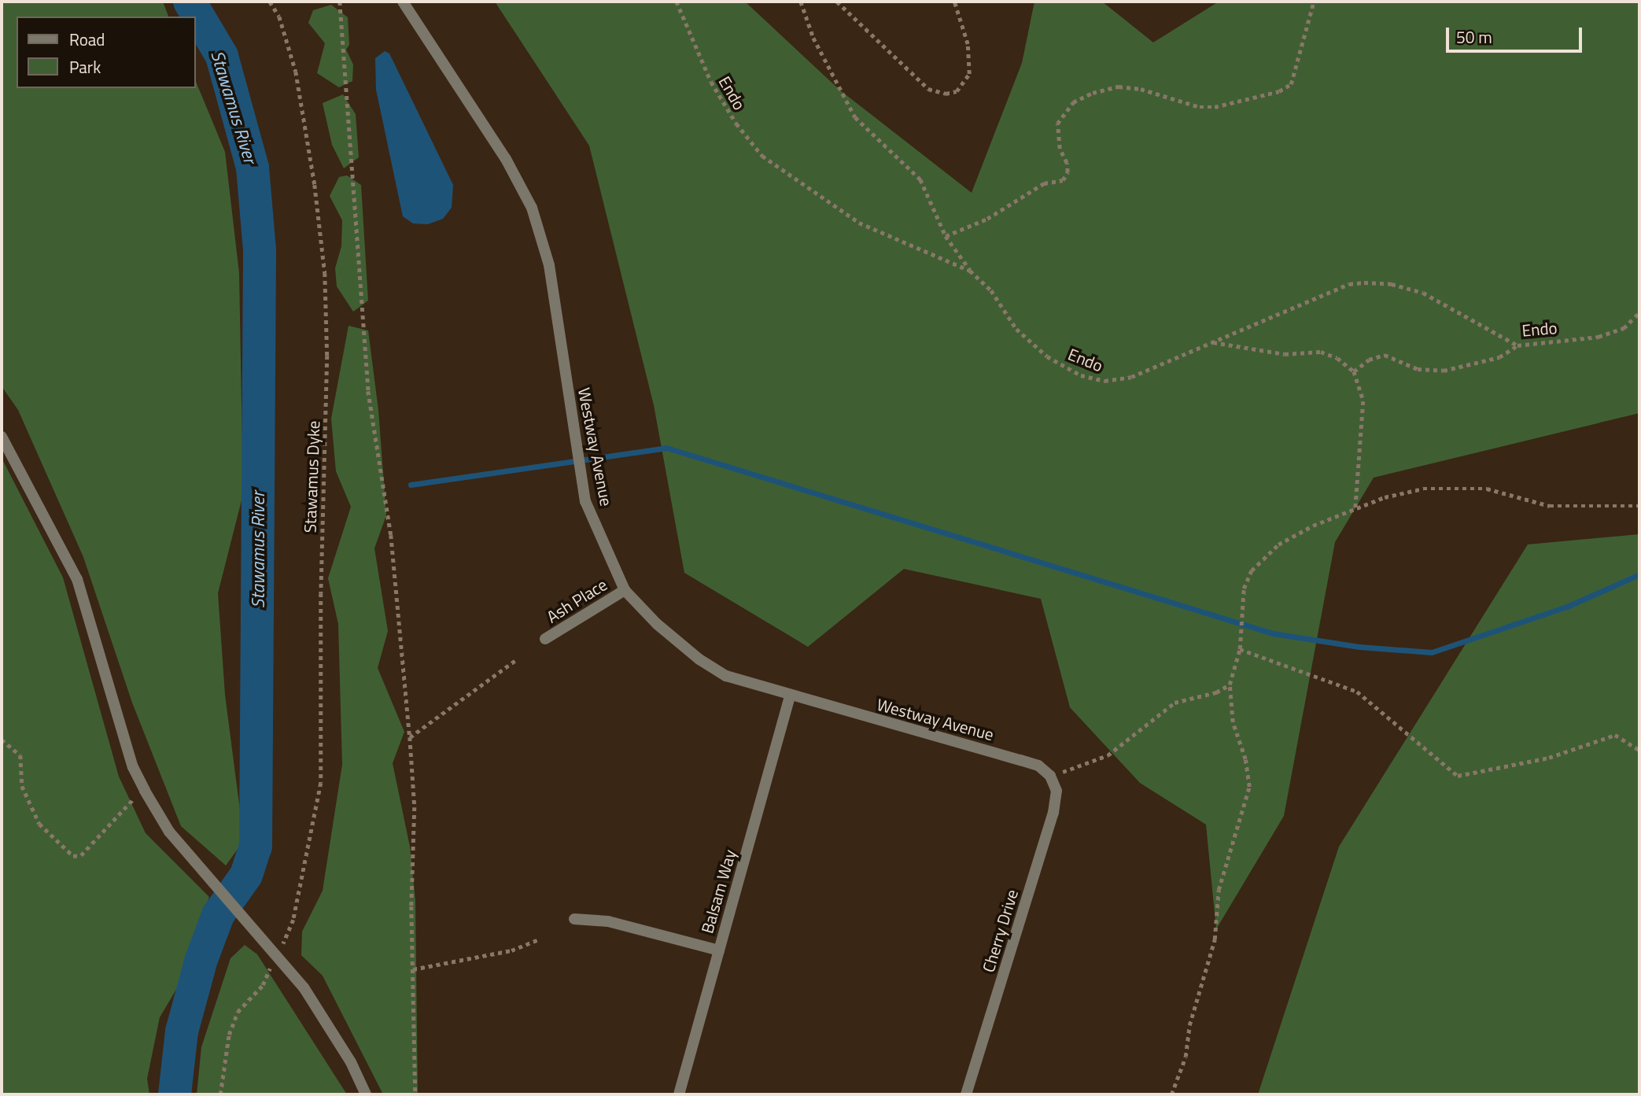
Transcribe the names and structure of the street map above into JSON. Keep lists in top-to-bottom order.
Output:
{
  "streets": {
    "street": [
      "Westway Avenue",
      "Ash Place",
      "Balsam Way",
      "Cherry Drive"
    ],
    "path": ["Endo", "Stawamus Dyke"]
  },
  "crossings": [
    ["Westway Avenue", "Ash Place"],
    ["Westway Avenue", "Balsam Way"],
    ["Westway Avenue", "Cherry Drive"]
  ],
  "water": ["Stawamus River"],
  "legend": ["Road", "Park"],
  "scale_bar": "50 m"
}
